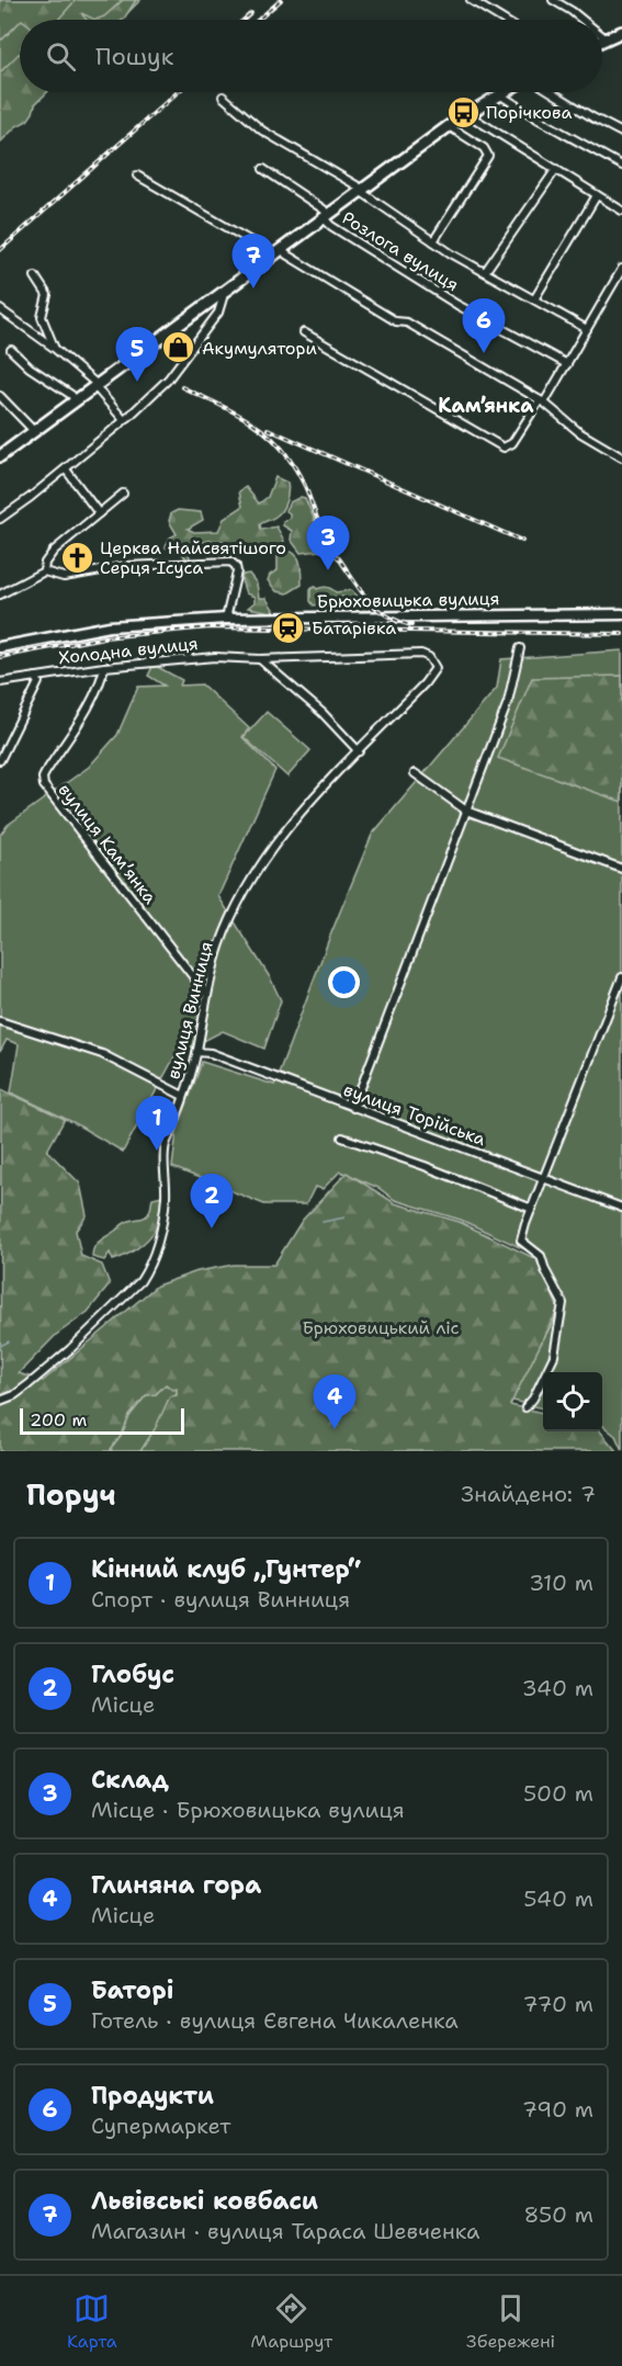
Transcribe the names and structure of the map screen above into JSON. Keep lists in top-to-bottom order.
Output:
{
  "streets": {
    "main road": ["Брюховицька вулиця"],
    "street": [
      "Розлога вулиця",
      "Холодна вулиця",
      "вулиця Камʼянка",
      "вулиця Винниця",
      "вулиця Торійська"
    ]
  },
  "crossings": [
    ["Холодна вулиця", "вулиця Камʼянка"],
    ["Холодна вулиця", "вулиця Винниця"],
    ["вулиця Камʼянка", "вулиця Винниця"],
    ["вулиця Винниця", "вулиця Торійська"]
  ],
  "districts": ["Кам’янка"],
  "parks": ["Брюховицький ліс"],
  "places": {
    "bus stop": ["Порічкова"],
    "shop": ["Акумулятори"],
    "church": ["Церква Найсвятішого Серця Ісуса"],
    "station": ["Батарівка"]
  },
  "scale_bar": "200 m",
  "page": {
    "search": "Пошук",
    "pins": [
      "7",
      "6",
      "5",
      "3",
      "1",
      "2",
      "4"
    ],
    "scale": "200 m",
    "heading": ["Поруч", "Знайдено: 7"],
    "list": [
      {
        "mark": "1",
        "name": "Кінний клуб „Гунтер“",
        "note": "Спорт · вулиця Винниця",
        "value": "310 m"
      },
      {
        "mark": "2",
        "name": "Глобус",
        "note": "Місце",
        "value": "340 m"
      },
      {
        "mark": "3",
        "name": "Склад",
        "note": "Місце · Брюховицька вулиця",
        "value": "500 m"
      },
      {
        "mark": "4",
        "name": "Глиняна гора",
        "note": "Місце",
        "value": "540 m"
      },
      {
        "mark": "5",
        "name": "Баторі",
        "note": "Готель · вулиця Євгена Чикаленка",
        "value": "770 m"
      },
      {
        "mark": "6",
        "name": "Продукти",
        "note": "Супермаркет",
        "value": "790 m"
      },
      {
        "mark": "7",
        "name": "Львівські ковбаси",
        "note": "Магазин · вулиця Тараса Шевченка",
        "value": "850 m"
      }
    ],
    "nav": ["Карта", "Маршрут", "Збережені"]
  }
}
